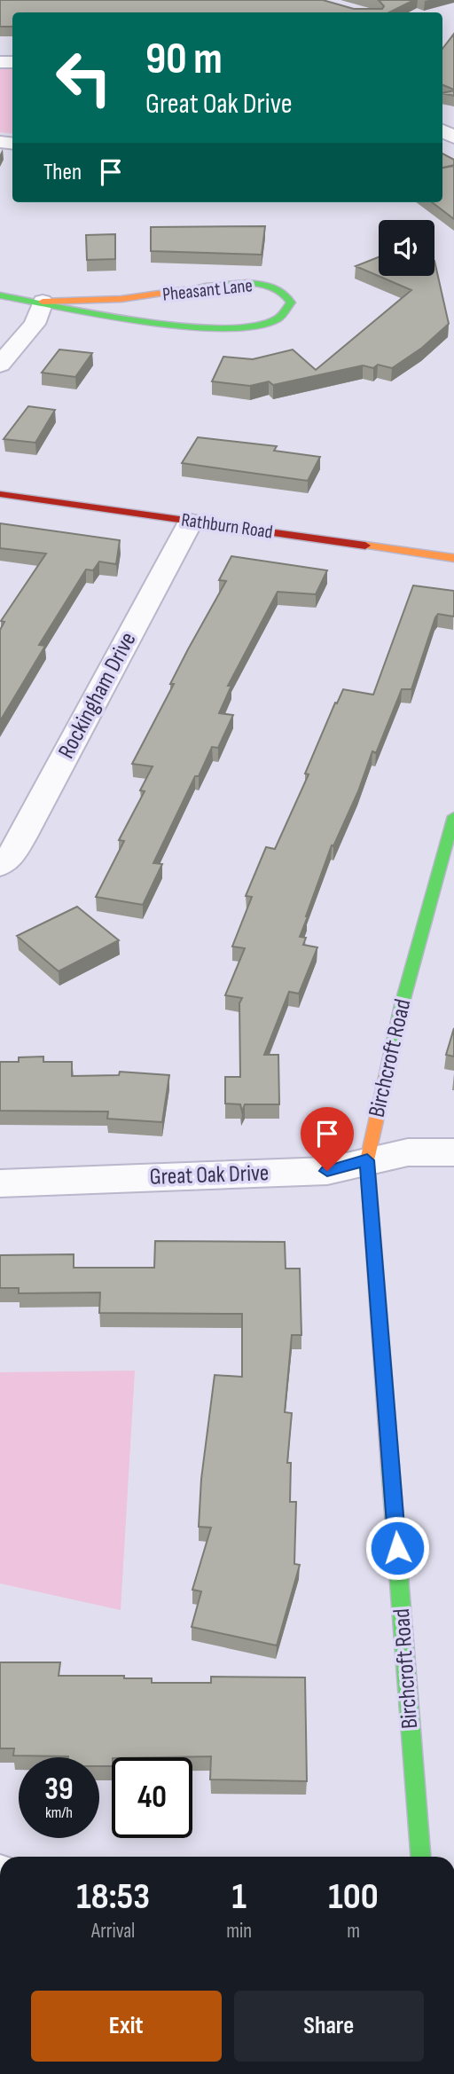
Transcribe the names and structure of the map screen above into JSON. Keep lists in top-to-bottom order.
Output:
{
  "streets": {
    "street": [
      "Pheasant Lane",
      "Rathburn Road",
      "Rockingham Drive",
      "Birchcroft Road",
      "Great Oak Drive"
    ]
  },
  "crossings": [
    ["Rathburn Road", "Rockingham Drive"],
    ["Birchcroft Road", "Great Oak Drive"]
  ],
  "page": {
    "turn": ["90 m", "Great Oak Drive"],
    "then": "Then",
    "speed": "39 km/h",
    "limit": "40",
    "eta": [
      "18:53",
      "Arrival",
      "1",
      "min",
      "100",
      "m"
    ],
    "buttons": ["Exit", "Share"]
  }
}
